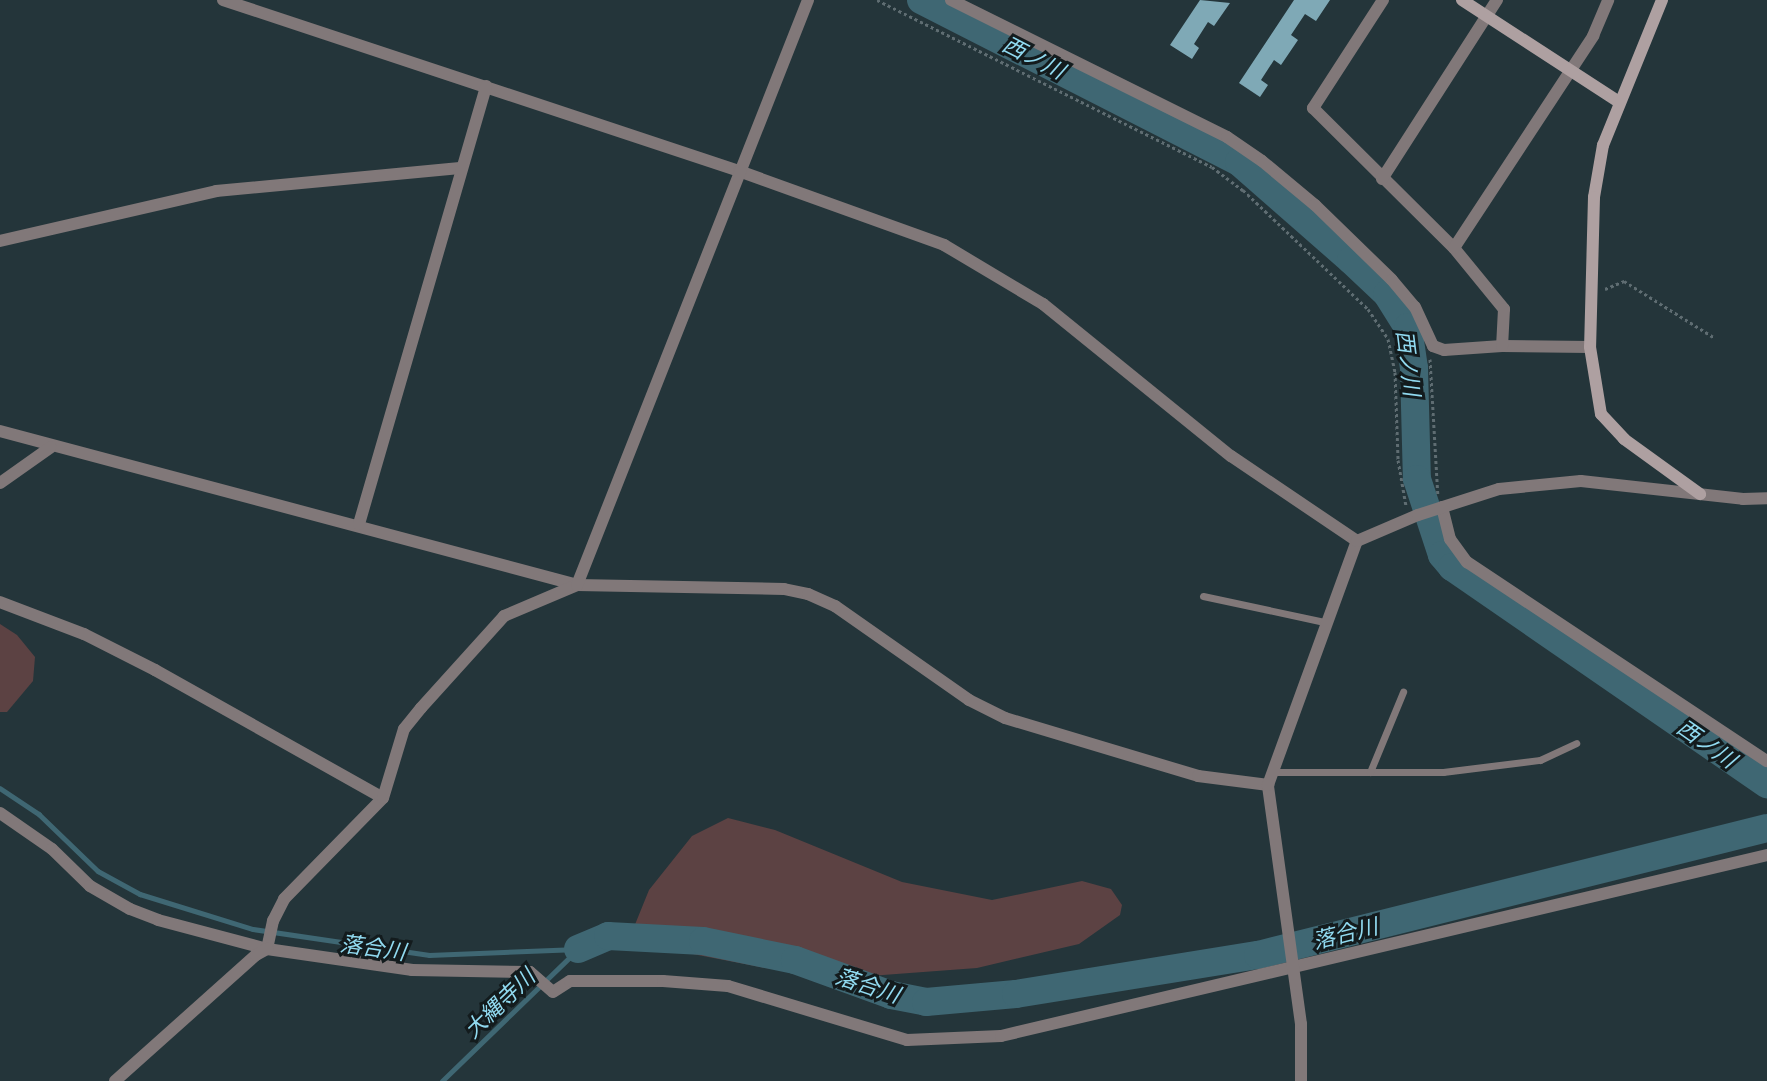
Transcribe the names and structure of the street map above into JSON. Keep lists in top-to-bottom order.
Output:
{
  "water": ["西ノ川", "落合川", "大縄寺川"]
}
